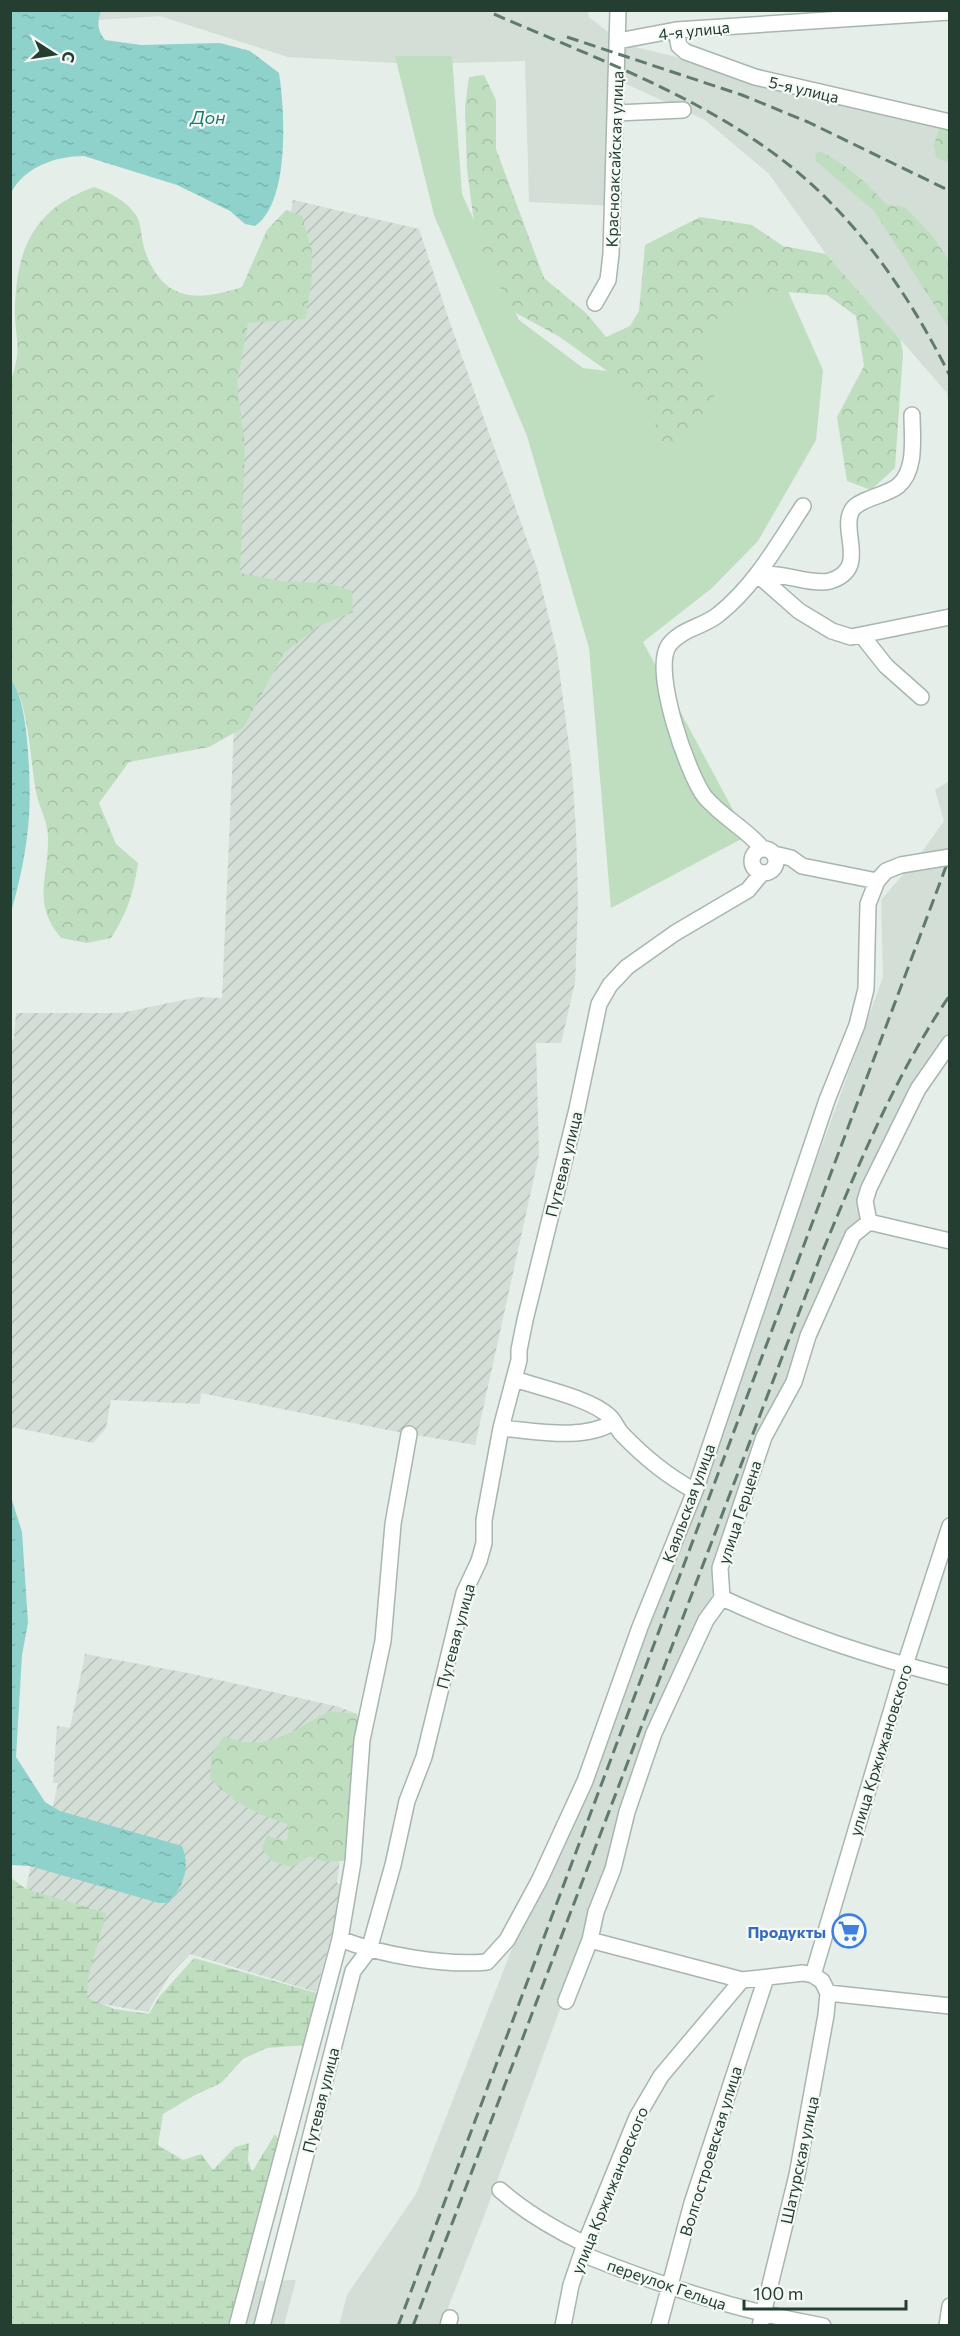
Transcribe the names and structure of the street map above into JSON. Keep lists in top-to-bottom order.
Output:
{
  "streets": {
    "street": [
      "4-я улица",
      "5-я улица",
      "Красноаксайская улица",
      "Путевая улица",
      "Каяльская улица",
      "улица Герцена",
      "улица Кржижановского",
      "Волгостроевская улица",
      "Шатурская улица",
      "переулок Гельца"
    ]
  },
  "crossings": [
    ["4-я улица", "5-я улица"],
    ["4-я улица", "Красноаксайская улица"],
    ["Путевая улица", "Каяльская улица"],
    ["улица Кржижановского", "переулок Гельца"],
    ["Волгостроевская улица", "переулок Гельца"],
    ["Шатурская улица", "переулок Гельца"]
  ],
  "water": ["Дон"],
  "places": {
    "supermarket": ["Продукты"]
  },
  "scale_bar": "100 m",
  "north": "right"
}
